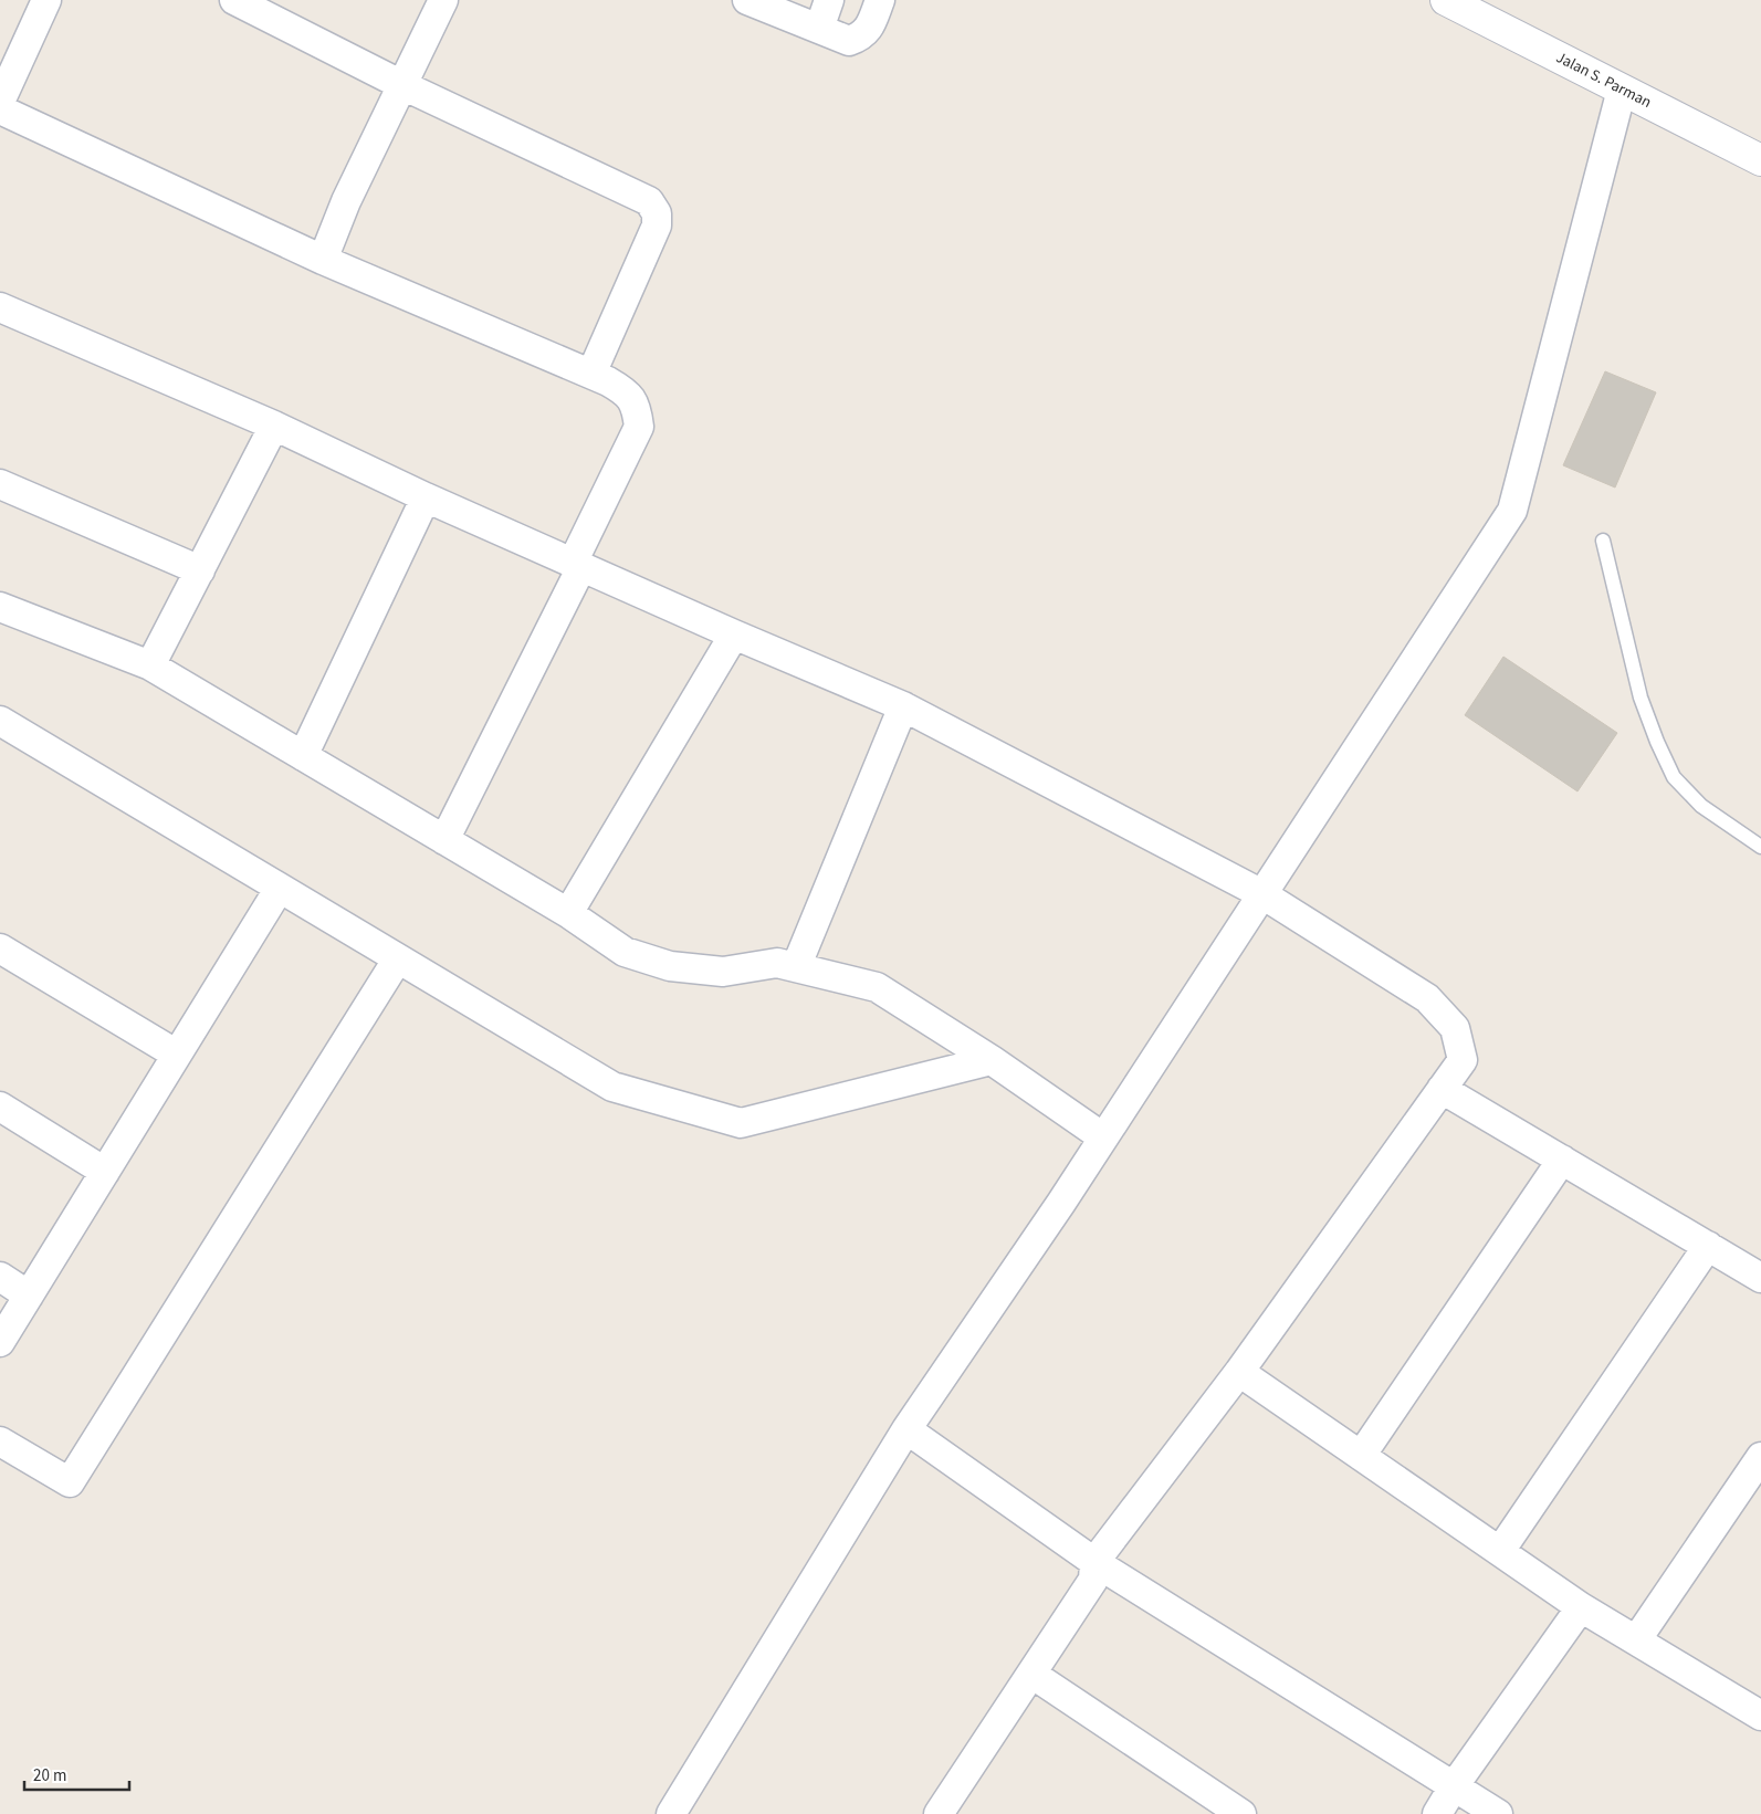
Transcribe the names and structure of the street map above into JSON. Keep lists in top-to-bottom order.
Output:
{
  "streets": {
    "main road": ["Jalan S. Parman"]
  },
  "scale_bar": "20 m"
}
